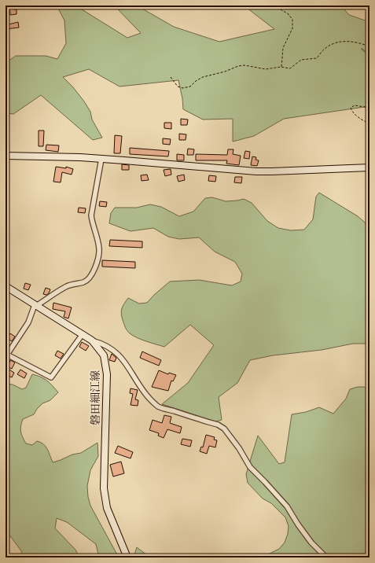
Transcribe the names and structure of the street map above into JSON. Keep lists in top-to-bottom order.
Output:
{
  "streets": {
    "street": ["磐田細江線"]
  }
}
